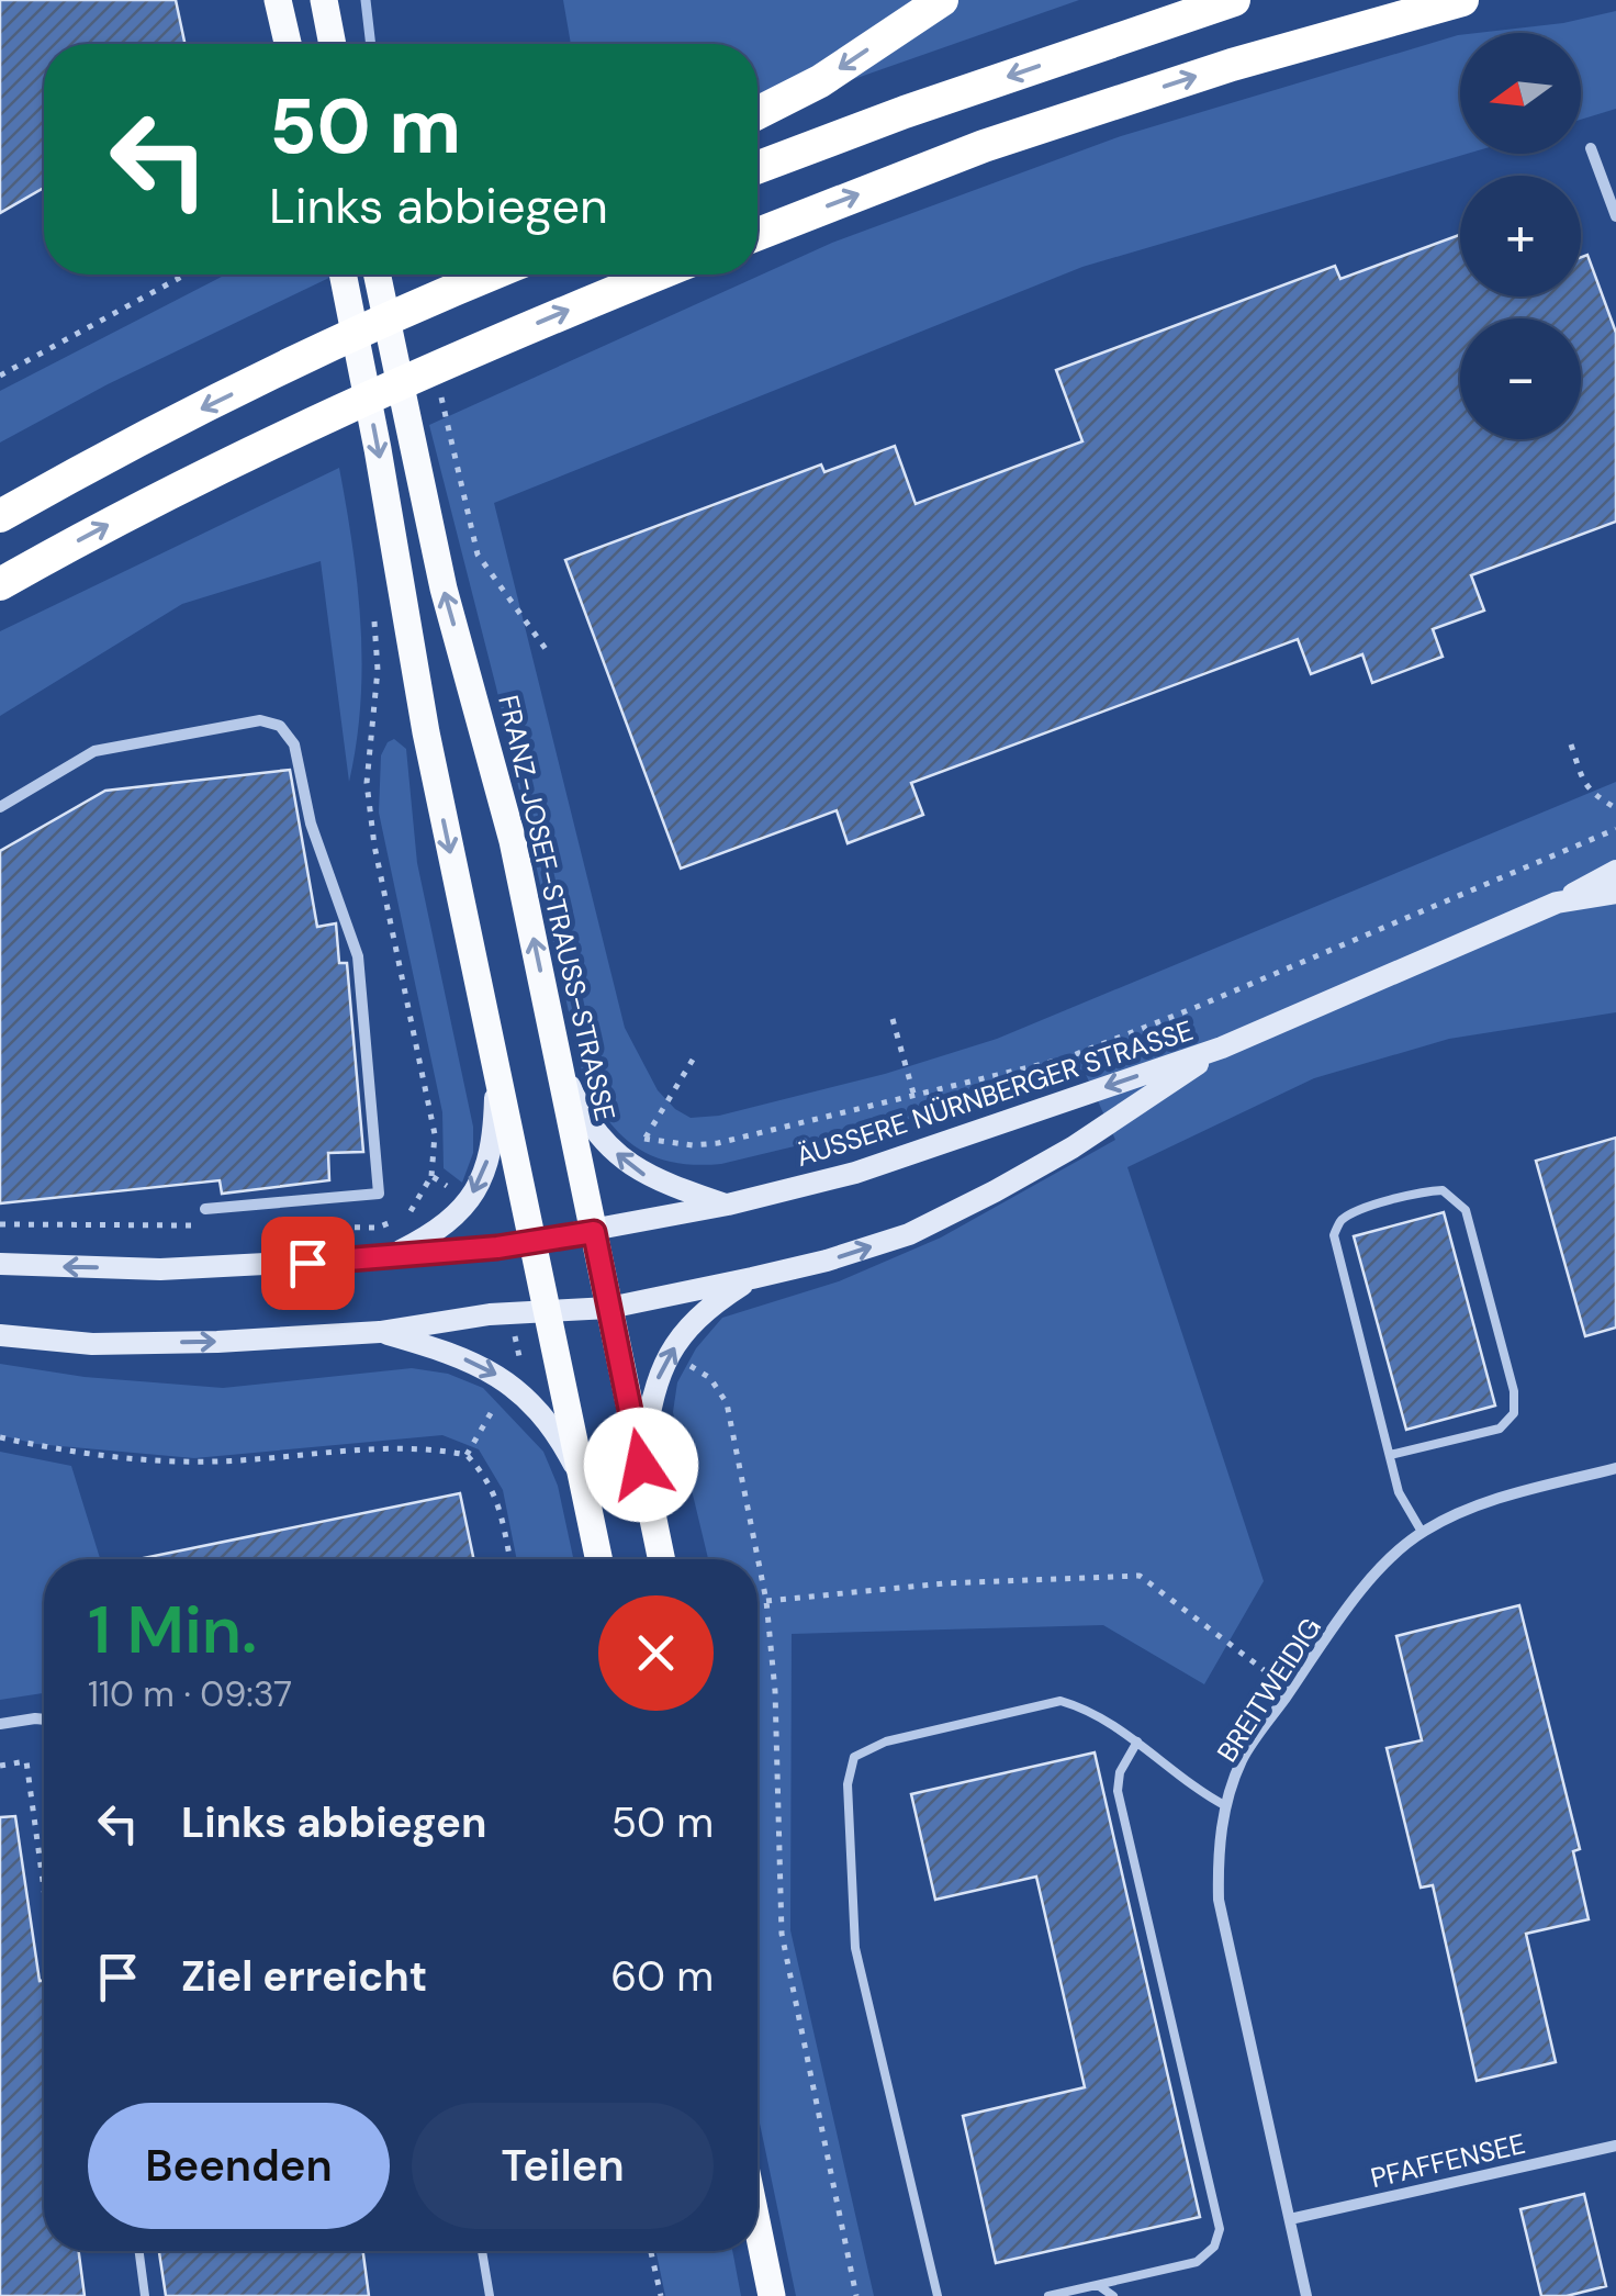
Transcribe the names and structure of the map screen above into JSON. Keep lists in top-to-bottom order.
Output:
{
  "streets": {
    "main road": ["FRANZ-JOSEF-STRAUSS-STRASSE", "ÄUSSERE NÜRNBERGER STRASSE"],
    "street": ["BREITWEIDIG", "PFAFFENSEE"]
  },
  "crossings": [
    ["FRANZ-JOSEF-STRAUSS-STRASSE", "ÄUSSERE NÜRNBERGER STRASSE"],
    ["BREITWEIDIG", "PFAFFENSEE"]
  ],
  "north": "left",
  "page": {
    "map_buttons": ["+", "−"],
    "turn": ["50 m", "Links abbiegen"],
    "heading": ["1 Min.", "110 m · 09:37"],
    "list": [
      {
        "name": "Links abbiegen",
        "value": "50 m"
      },
      {
        "name": "Ziel erreicht",
        "value": "60 m"
      }
    ],
    "buttons": ["Beenden", "Teilen"]
  }
}
